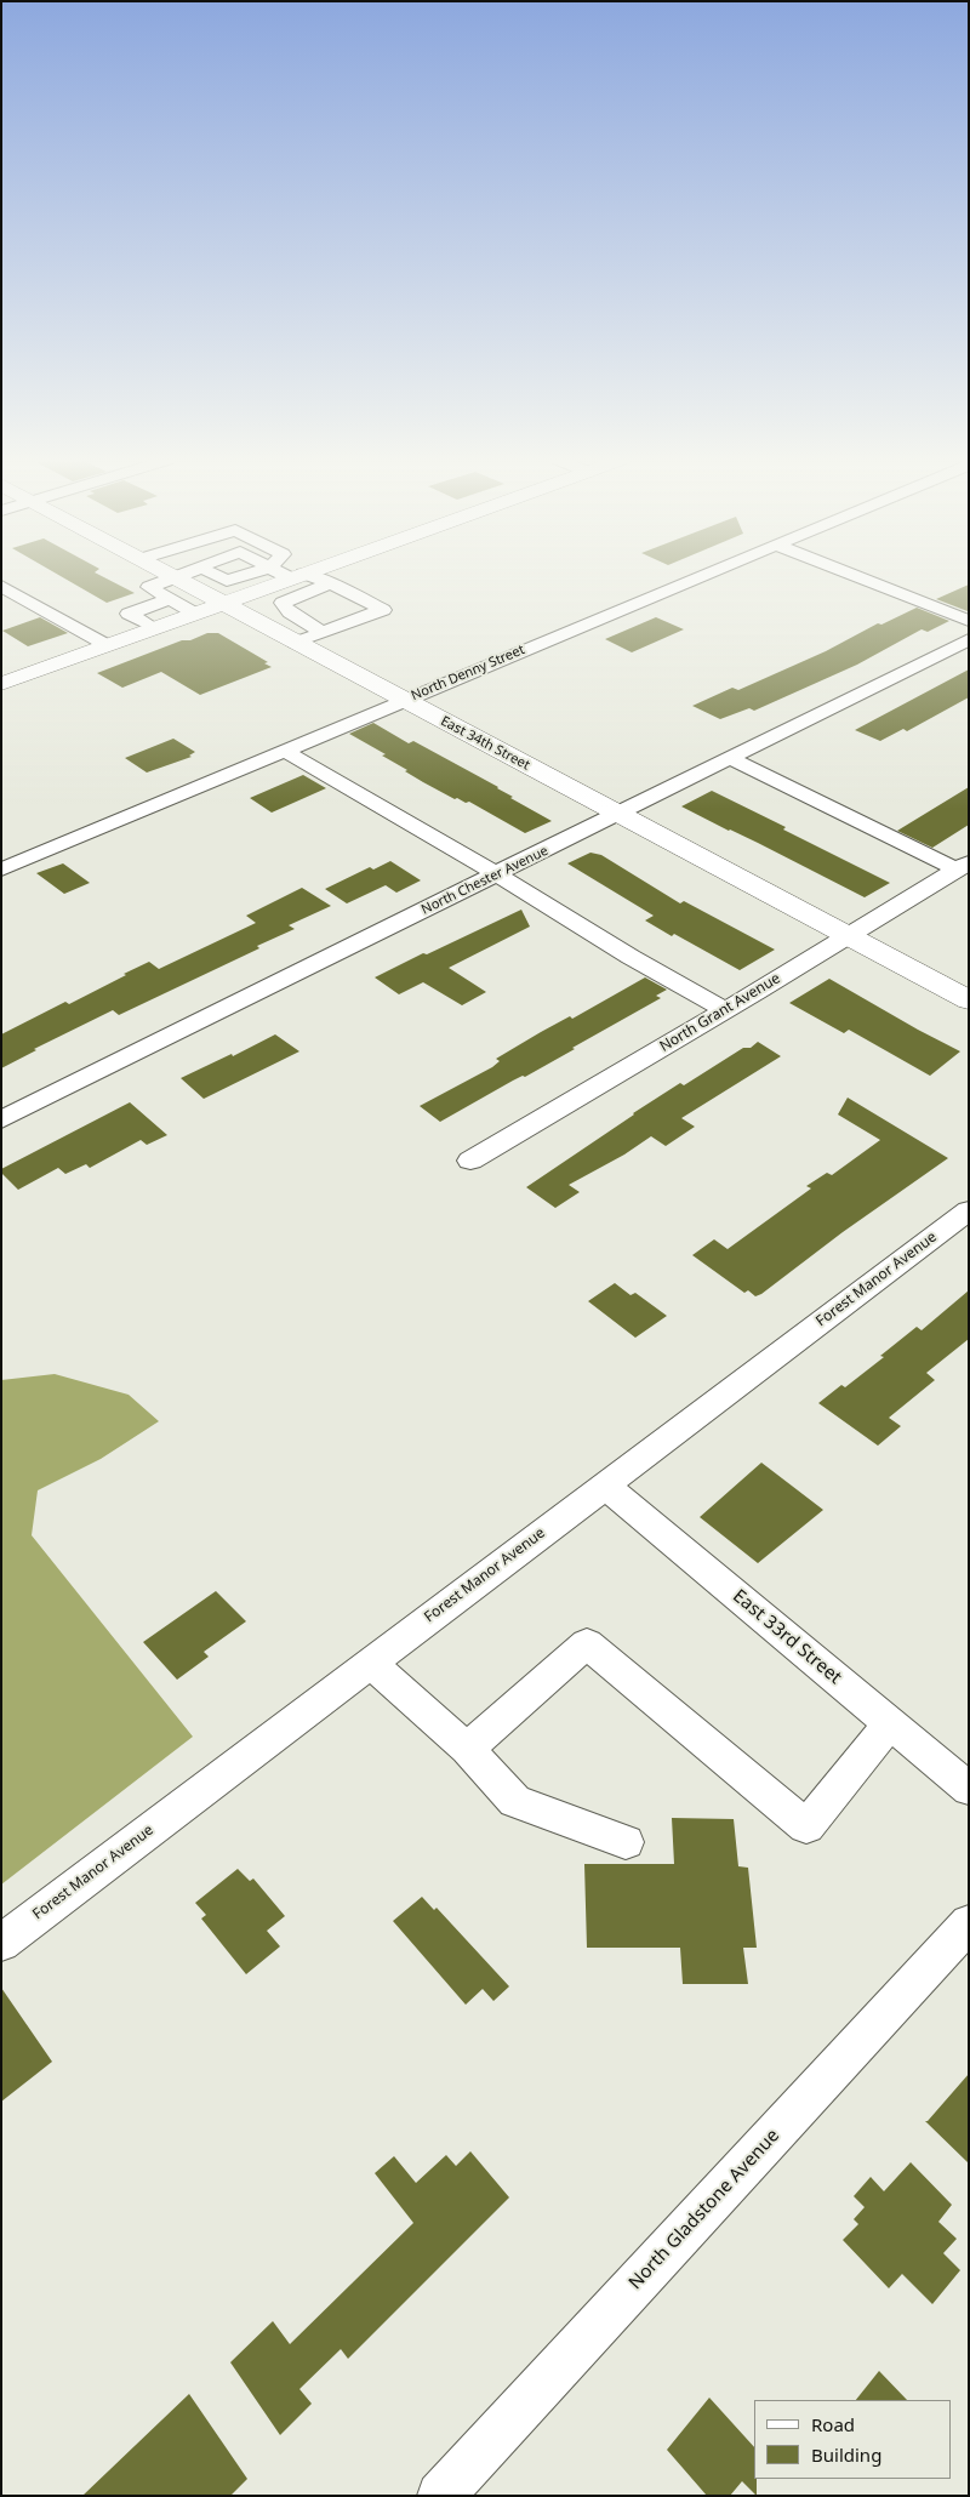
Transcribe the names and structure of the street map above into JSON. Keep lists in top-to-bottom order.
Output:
{
  "streets": {
    "main road": ["East 34th Street"],
    "street": [
      "North Denny Street",
      "North Chester Avenue",
      "North Grant Avenue",
      "Forest Manor Avenue",
      "East 33rd Street",
      "North Gladstone Avenue"
    ]
  },
  "crossings": [
    ["North Denny Street", "East 34th Street"],
    ["East 34th Street", "North Chester Avenue"],
    ["East 34th Street", "North Grant Avenue"],
    ["Forest Manor Avenue", "East 33rd Street"]
  ],
  "legend": ["Road", "Building"]
}
